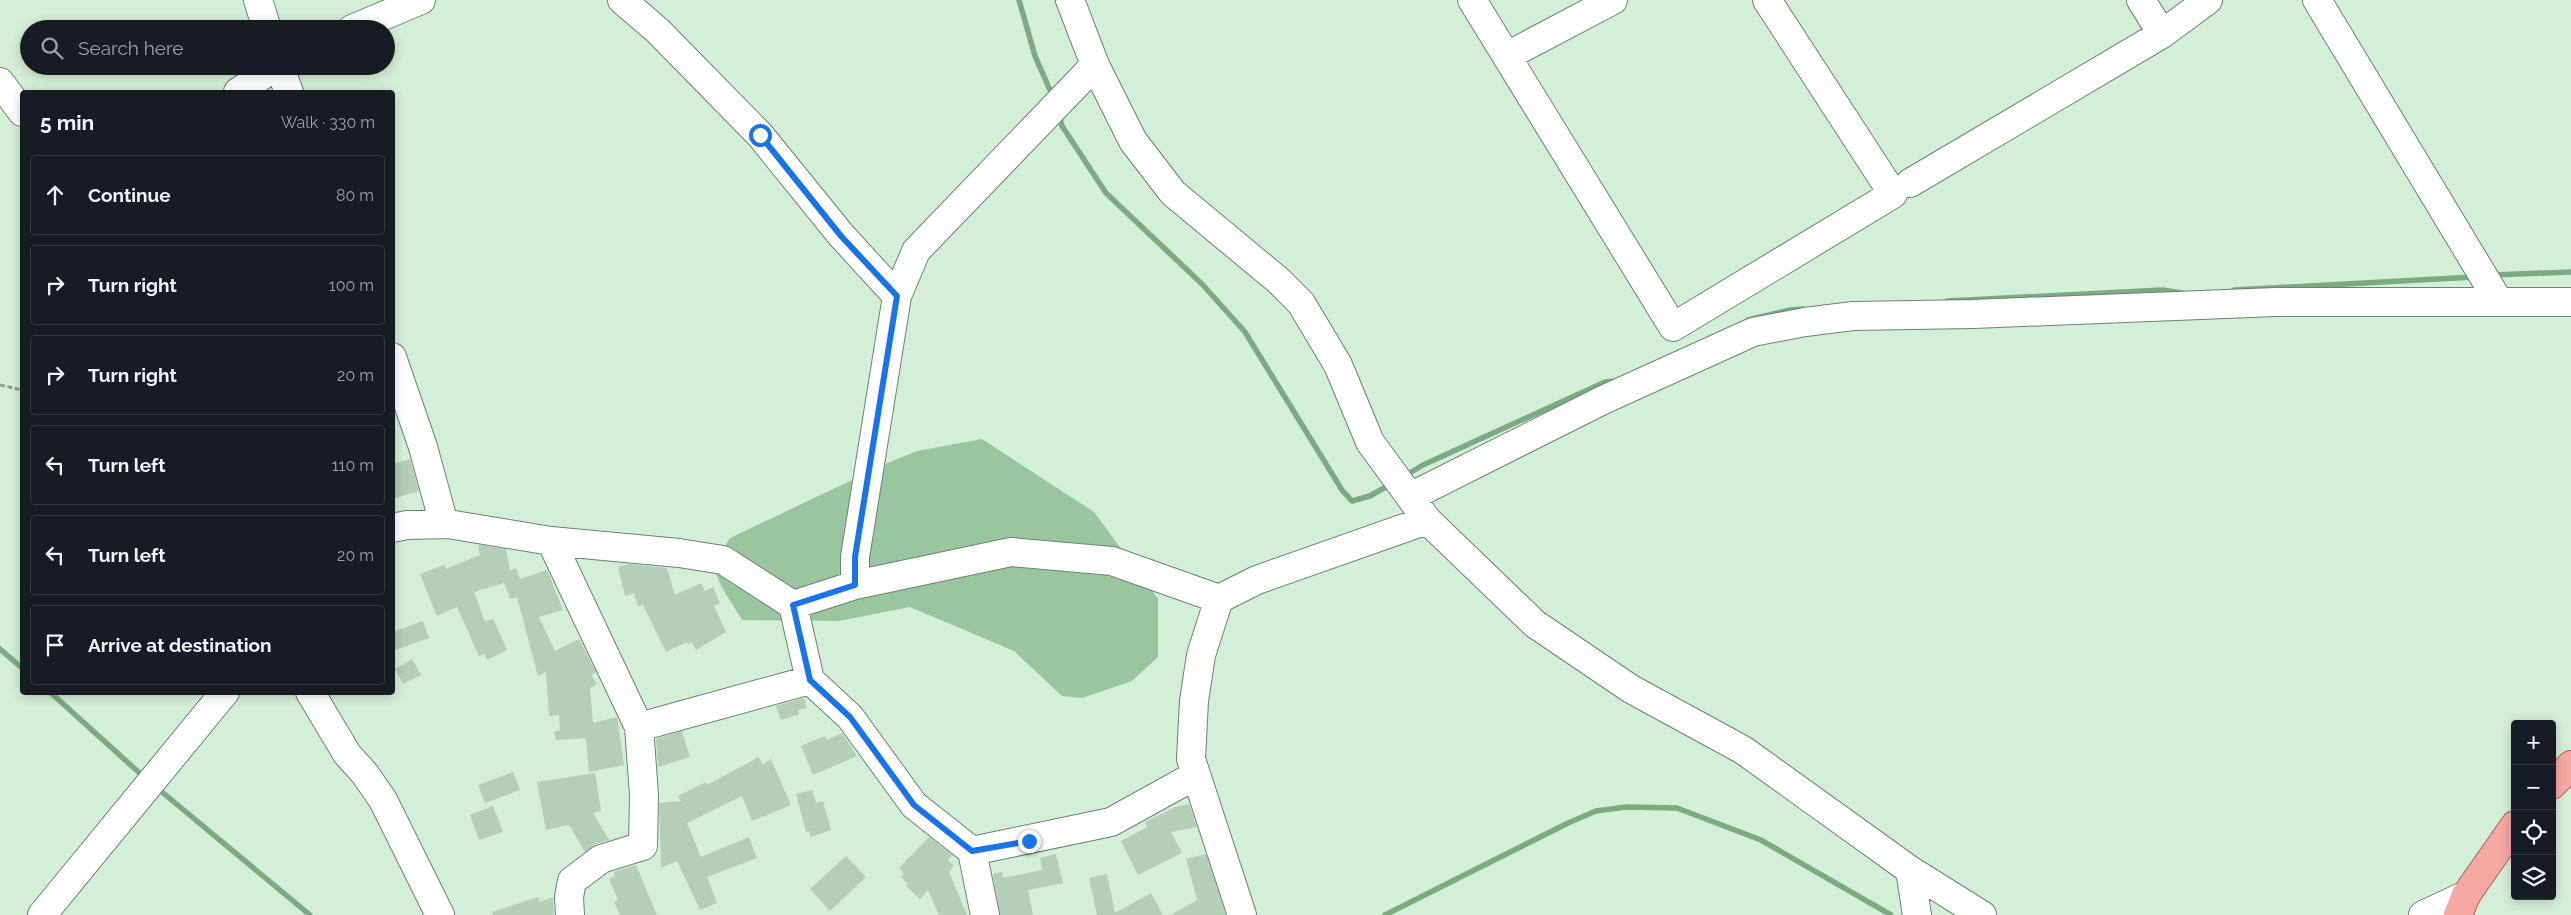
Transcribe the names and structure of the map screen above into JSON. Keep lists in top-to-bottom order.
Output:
{
  "page": {
    "search": "Search here",
    "heading": ["5 min", "Walk · 330 m"],
    "list": [
      ["Continue", "80 m"],
      ["Turn right", "100 m"],
      ["Turn right", "20 m"],
      ["Turn left", "110 m"],
      ["Turn left", "20 m"],
      "Arrive at destination"
    ],
    "map_buttons": ["+", "−"]
  }
}
